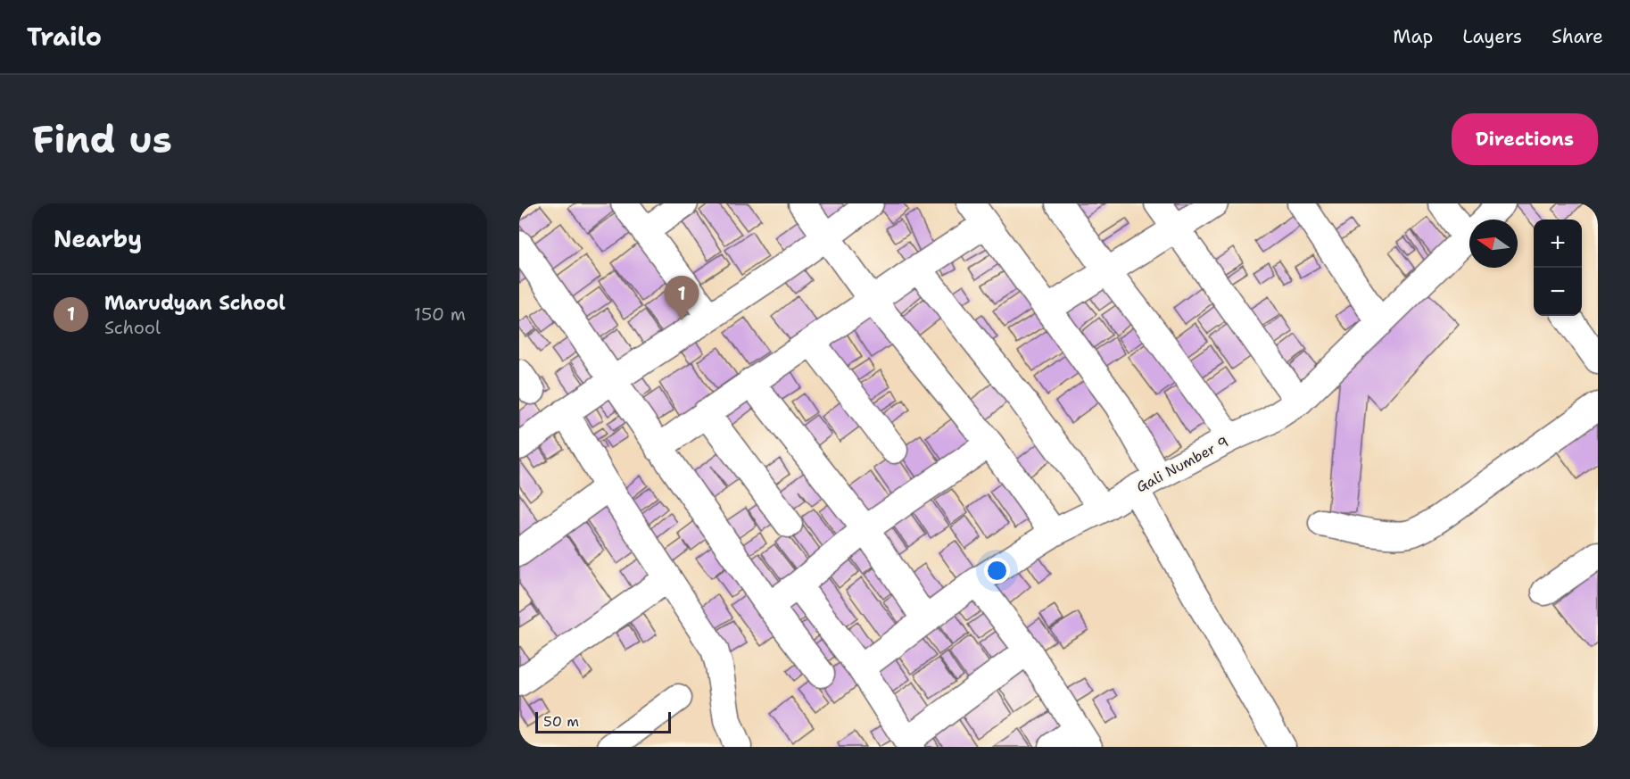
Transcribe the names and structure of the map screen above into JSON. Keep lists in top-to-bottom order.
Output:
{
  "streets": {
    "street": ["Gali Number 9"]
  },
  "scale_bar": "50 m",
  "north": "left",
  "page": {
    "header": "Trailo",
    "nav": ["Map", "Layers", "Share"],
    "buttons": "Directions",
    "title": "Find us",
    "heading": "Nearby",
    "map_buttons": ["+", "−"],
    "list": [
      {
        "mark": "1",
        "name": "Marudyan School",
        "note": "School",
        "value": "150 m"
      }
    ],
    "pins": "1",
    "scale": "50 m"
  }
}
